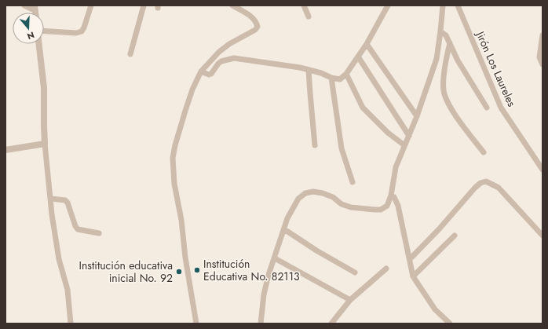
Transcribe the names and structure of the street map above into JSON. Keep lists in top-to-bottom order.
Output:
{
  "streets": {
    "street": ["Jirón Los Laureles"]
  },
  "places": ["Institución Educativa No. 82113", "Institución educativa inicial No. 92"],
  "north": "bottom"
}
